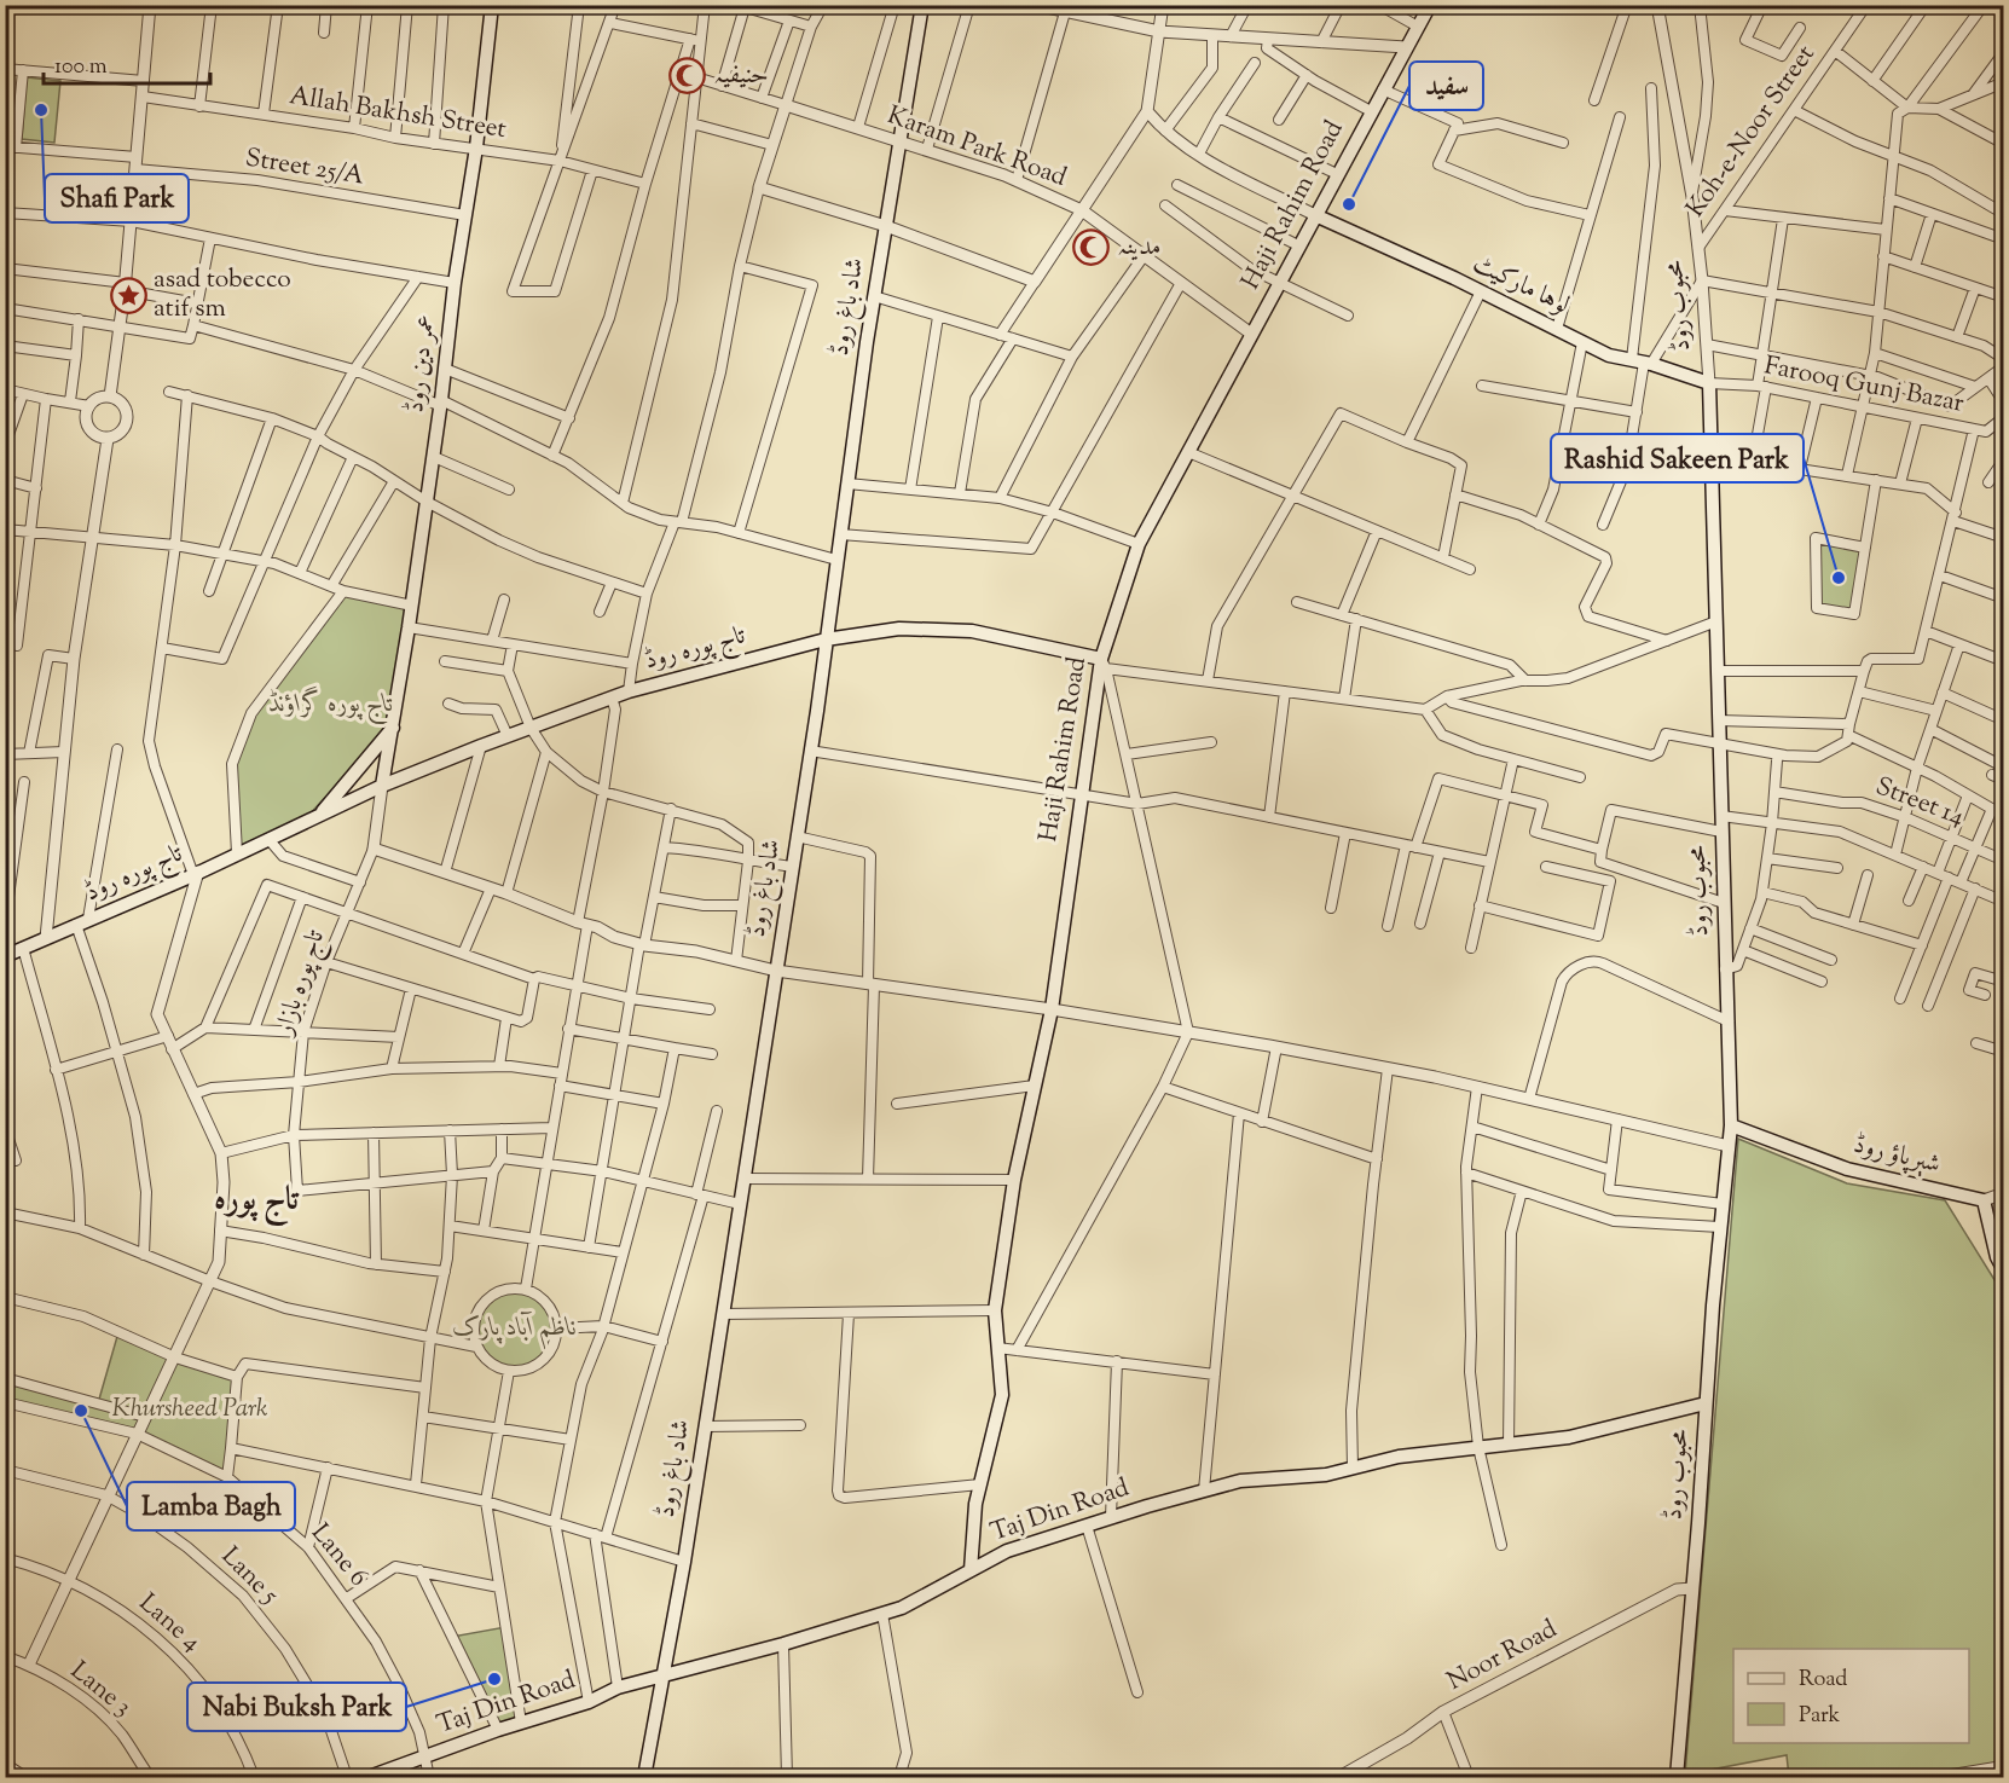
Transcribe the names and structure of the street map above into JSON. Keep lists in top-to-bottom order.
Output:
{
  "streets": {
    "main road": [
      "Haji Rahim Road",
      "لوہا مارکیٹ",
      "محبوب روڈ",
      "شاد باغ روڈ",
      "عمر دین روڈ",
      "تاج پورہ روڈ",
      "شېرپاؤ روڈ",
      "Taj Din Road"
    ],
    "street": [
      "Allah Bakhsh Street",
      "Koh-e-Noor Street",
      "Karam Park Road",
      "Street 25/A",
      "Farooq Gunj Bazar",
      "Street 14",
      "تاج پورہ بازار",
      "Lane 6",
      "Lane 5",
      "Lane 4",
      "Noor Road",
      "Lane 3"
    ]
  },
  "crossings": [
    ["Allah Bakhsh Street", "عمر دین روڈ"],
    ["Koh-e-Noor Street", "محبوب روڈ"],
    ["Karam Park Road", "Haji Rahim Road"],
    ["Karam Park Road", "شاد باغ روڈ"],
    ["Street 25/A", "عمر دین روڈ"],
    ["Haji Rahim Road", "لوہا مارکیٹ"],
    ["Haji Rahim Road", "تاج پورہ روڈ"],
    ["Haji Rahim Road", "Taj Din Road"],
    ["لوہا مارکیٹ", "محبوب روڈ"],
    ["لوہا مارکیٹ", "Farooq Gunj Bazar"],
    ["محبوب روڈ", "Farooq Gunj Bazar"],
    ["محبوب روڈ", "شېرپاؤ روڈ"],
    ["محبوب روڈ", "Taj Din Road"],
    ["محبوب روڈ", "Noor Road"],
    ["شاد باغ روڈ", "تاج پورہ روڈ"],
    ["شاد باغ روڈ", "Taj Din Road"],
    ["عمر دین روڈ", "تاج پورہ روڈ"],
    ["Taj Din Road", "Lane 6"]
  ],
  "districts": ["تاج پورہ"],
  "parks": ["تاج پورہ گراؤنڈ", "ناظم آباد پارک", "Khursheed Park"],
  "places": {
    "mosque": ["حنیفیہ", "مدینہ"],
    "other": [
      "Shafi Park",
      "سفید",
      "Rashid Sakeen Park",
      "Lamba Bagh",
      "Nabi Buksh Park"
    ],
    "place": ["asad tobecco atif sm"]
  },
  "legend": ["Road", "Park"],
  "scale_bar": "100 m"
}
